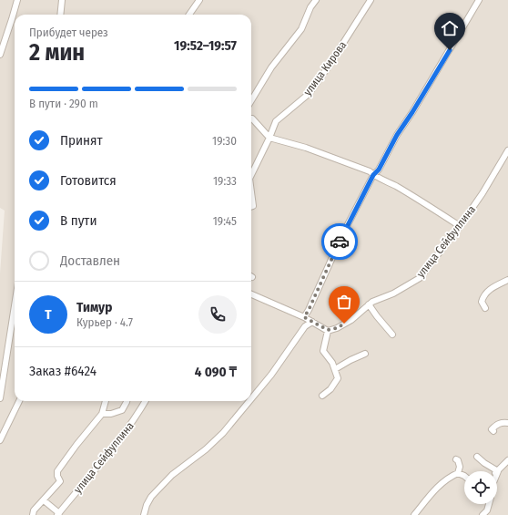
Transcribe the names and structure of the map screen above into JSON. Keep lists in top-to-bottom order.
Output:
{
  "streets": {
    "street": ["улица Кирова", "улица Сейфуллина"]
  },
  "page": {
    "heading": ["2 мин", "Прибудет через", "19:52–19:57"],
    "panel": [
      "Тимур",
      "Курьер · 4.7",
      "Заказ #6424",
      "4 090 ₸"
    ],
    "bar": "В пути · 290 m",
    "list": [
      ["Принят", "19:30"],
      ["Готовится", "19:33"],
      ["В пути", "19:45"],
      "Доставлен"
    ],
    "round": "Т"
  }
}
